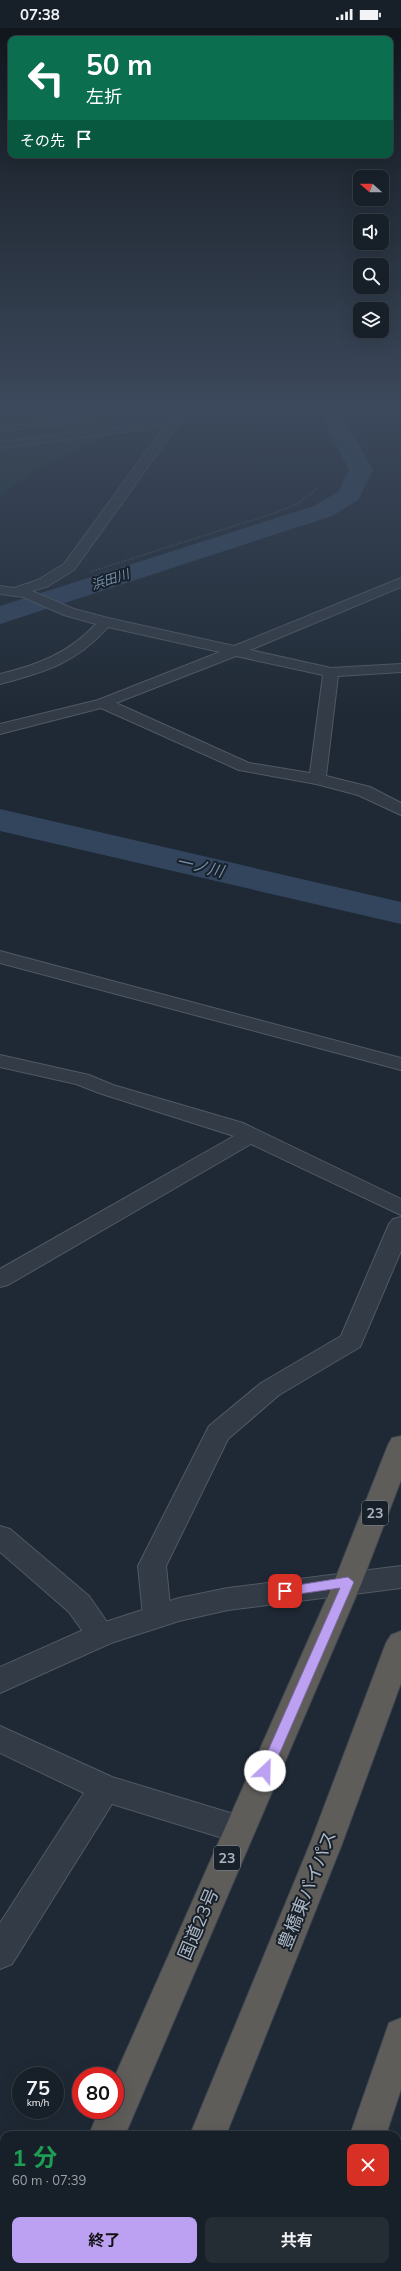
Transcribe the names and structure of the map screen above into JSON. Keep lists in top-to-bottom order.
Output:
{
  "streets": {
    "highway": ["23", "豊橋東バイパス", "国道23号"]
  },
  "crossings": [
    ["23", "国道23号"]
  ],
  "water": ["浜田川", "一ノ川"],
  "north": "left",
  "page": {
    "status": "07:38",
    "turn": ["50 m", "左折"],
    "then": "その先",
    "speed": "75 km/h",
    "limit": "80",
    "heading": ["1 分", "60 m · 07:39"],
    "buttons": ["終了", "共有"]
  }
}
